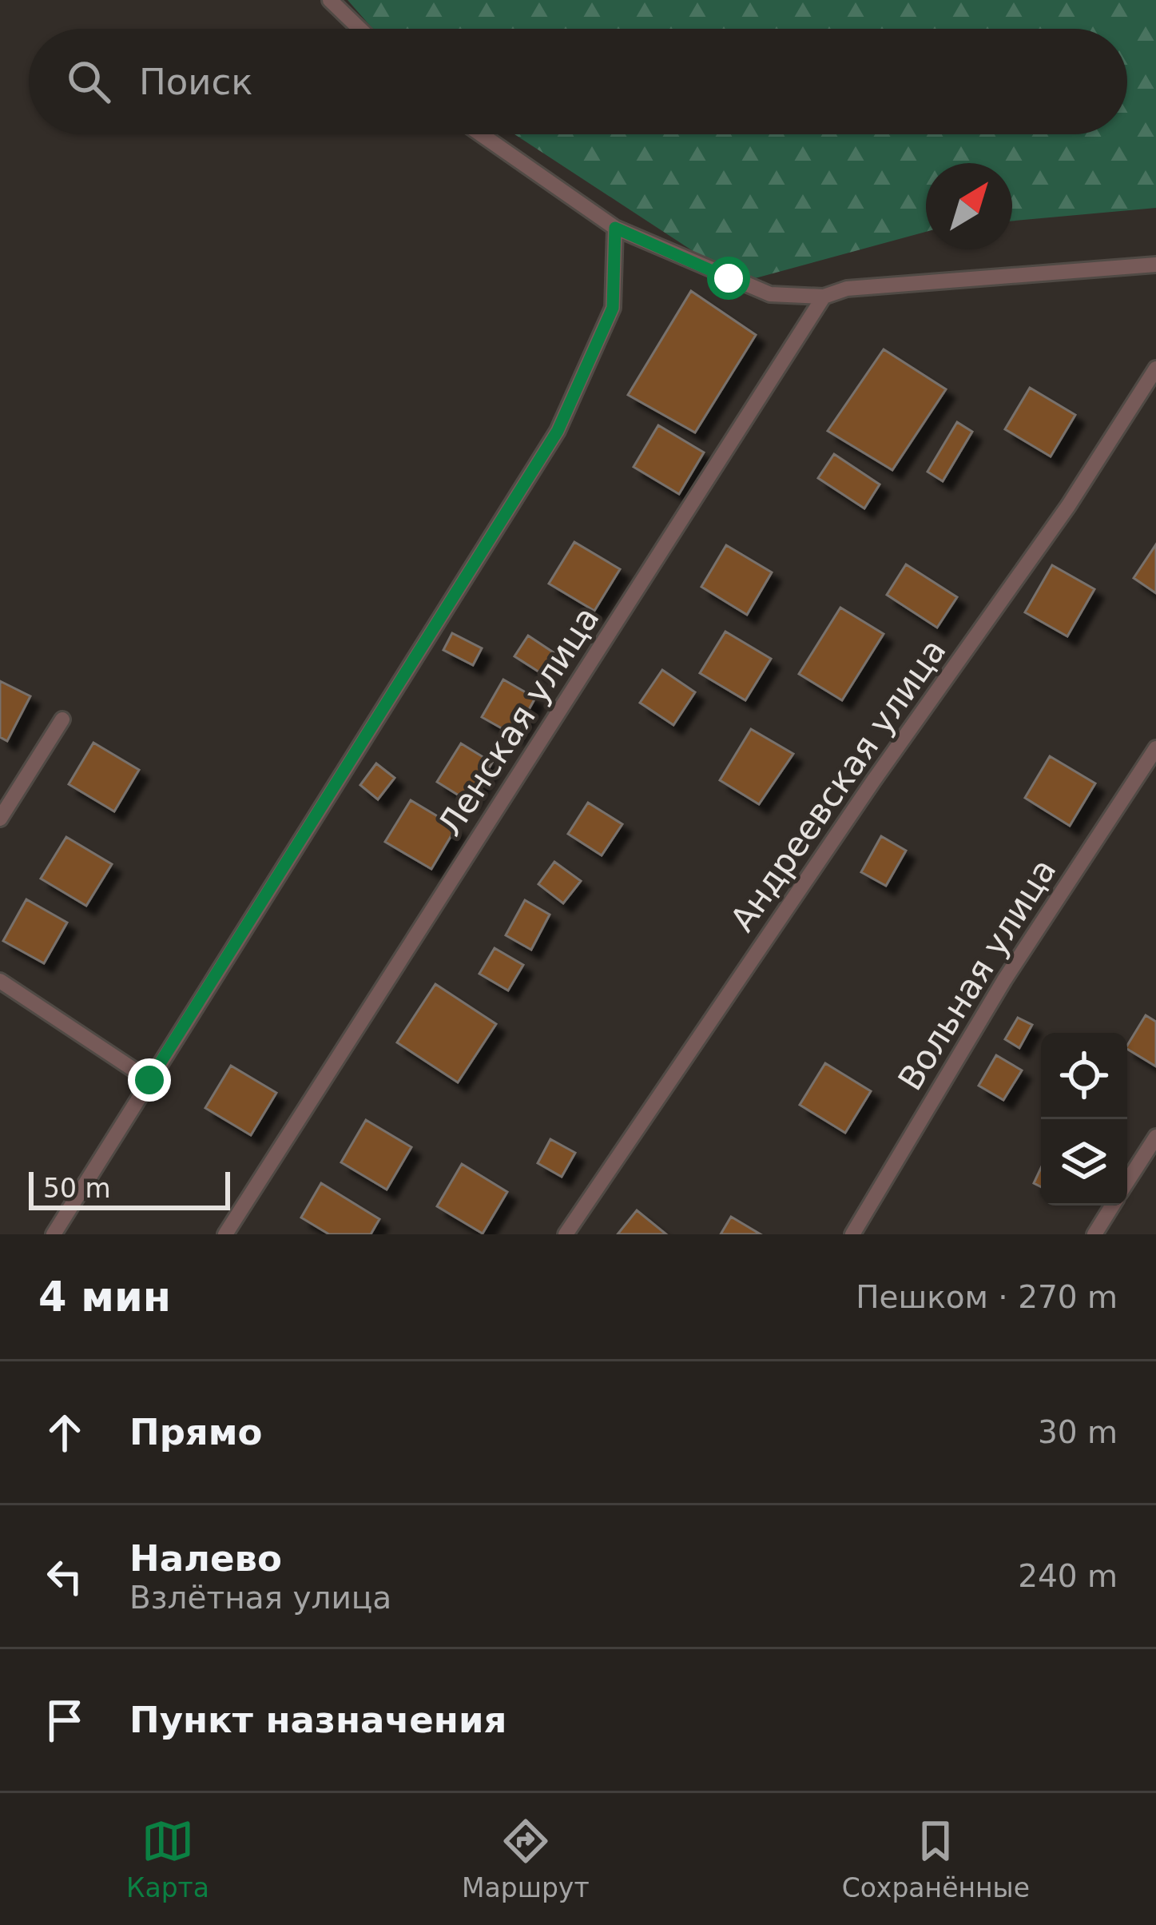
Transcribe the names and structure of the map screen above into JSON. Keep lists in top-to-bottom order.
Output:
{
  "streets": {
    "lane": ["Ленская улица", "Андреевская улица", "Вольная улица"]
  },
  "scale_bar": "50 m",
  "north": "top right",
  "page": {
    "search": "Поиск",
    "scale": "50 m",
    "heading": ["4 мин", "Пешком · 270 m"],
    "list": [
      ["Прямо", "30 m"],
      ["Налево", "Взлётная улица", "240 m"],
      "Пункт назначения"
    ],
    "nav": ["Карта", "Маршрут", "Сохранённые"]
  }
}
